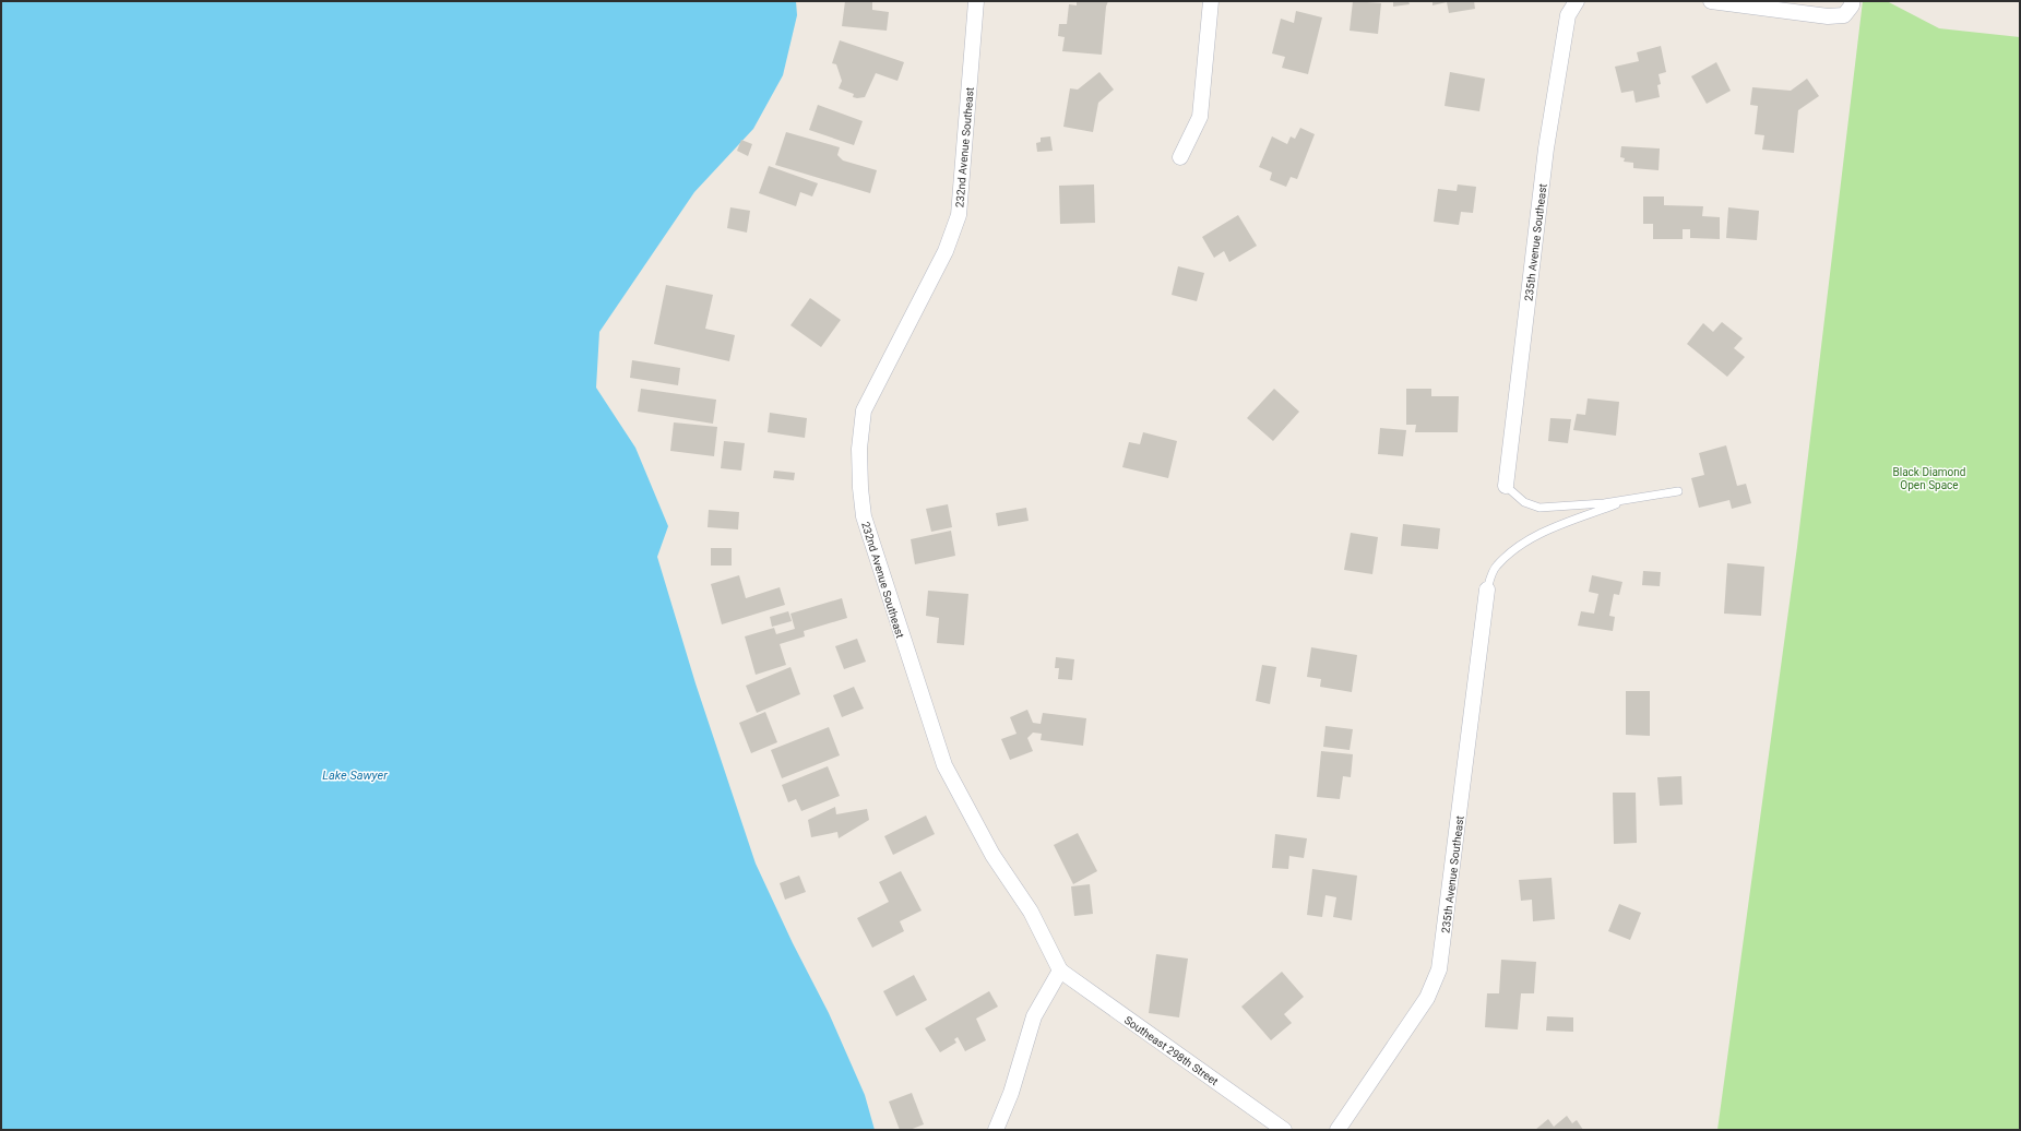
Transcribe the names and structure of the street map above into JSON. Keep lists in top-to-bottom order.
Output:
{
  "streets": {
    "street": ["232nd Avenue Southeast", "235th Avenue Southeast", "Southeast 298th Street"]
  },
  "crossings": [
    ["232nd Avenue Southeast", "Southeast 298th Street"]
  ],
  "water": ["Lake Sawyer"],
  "parks": ["Black Diamond Open Space"]
}
